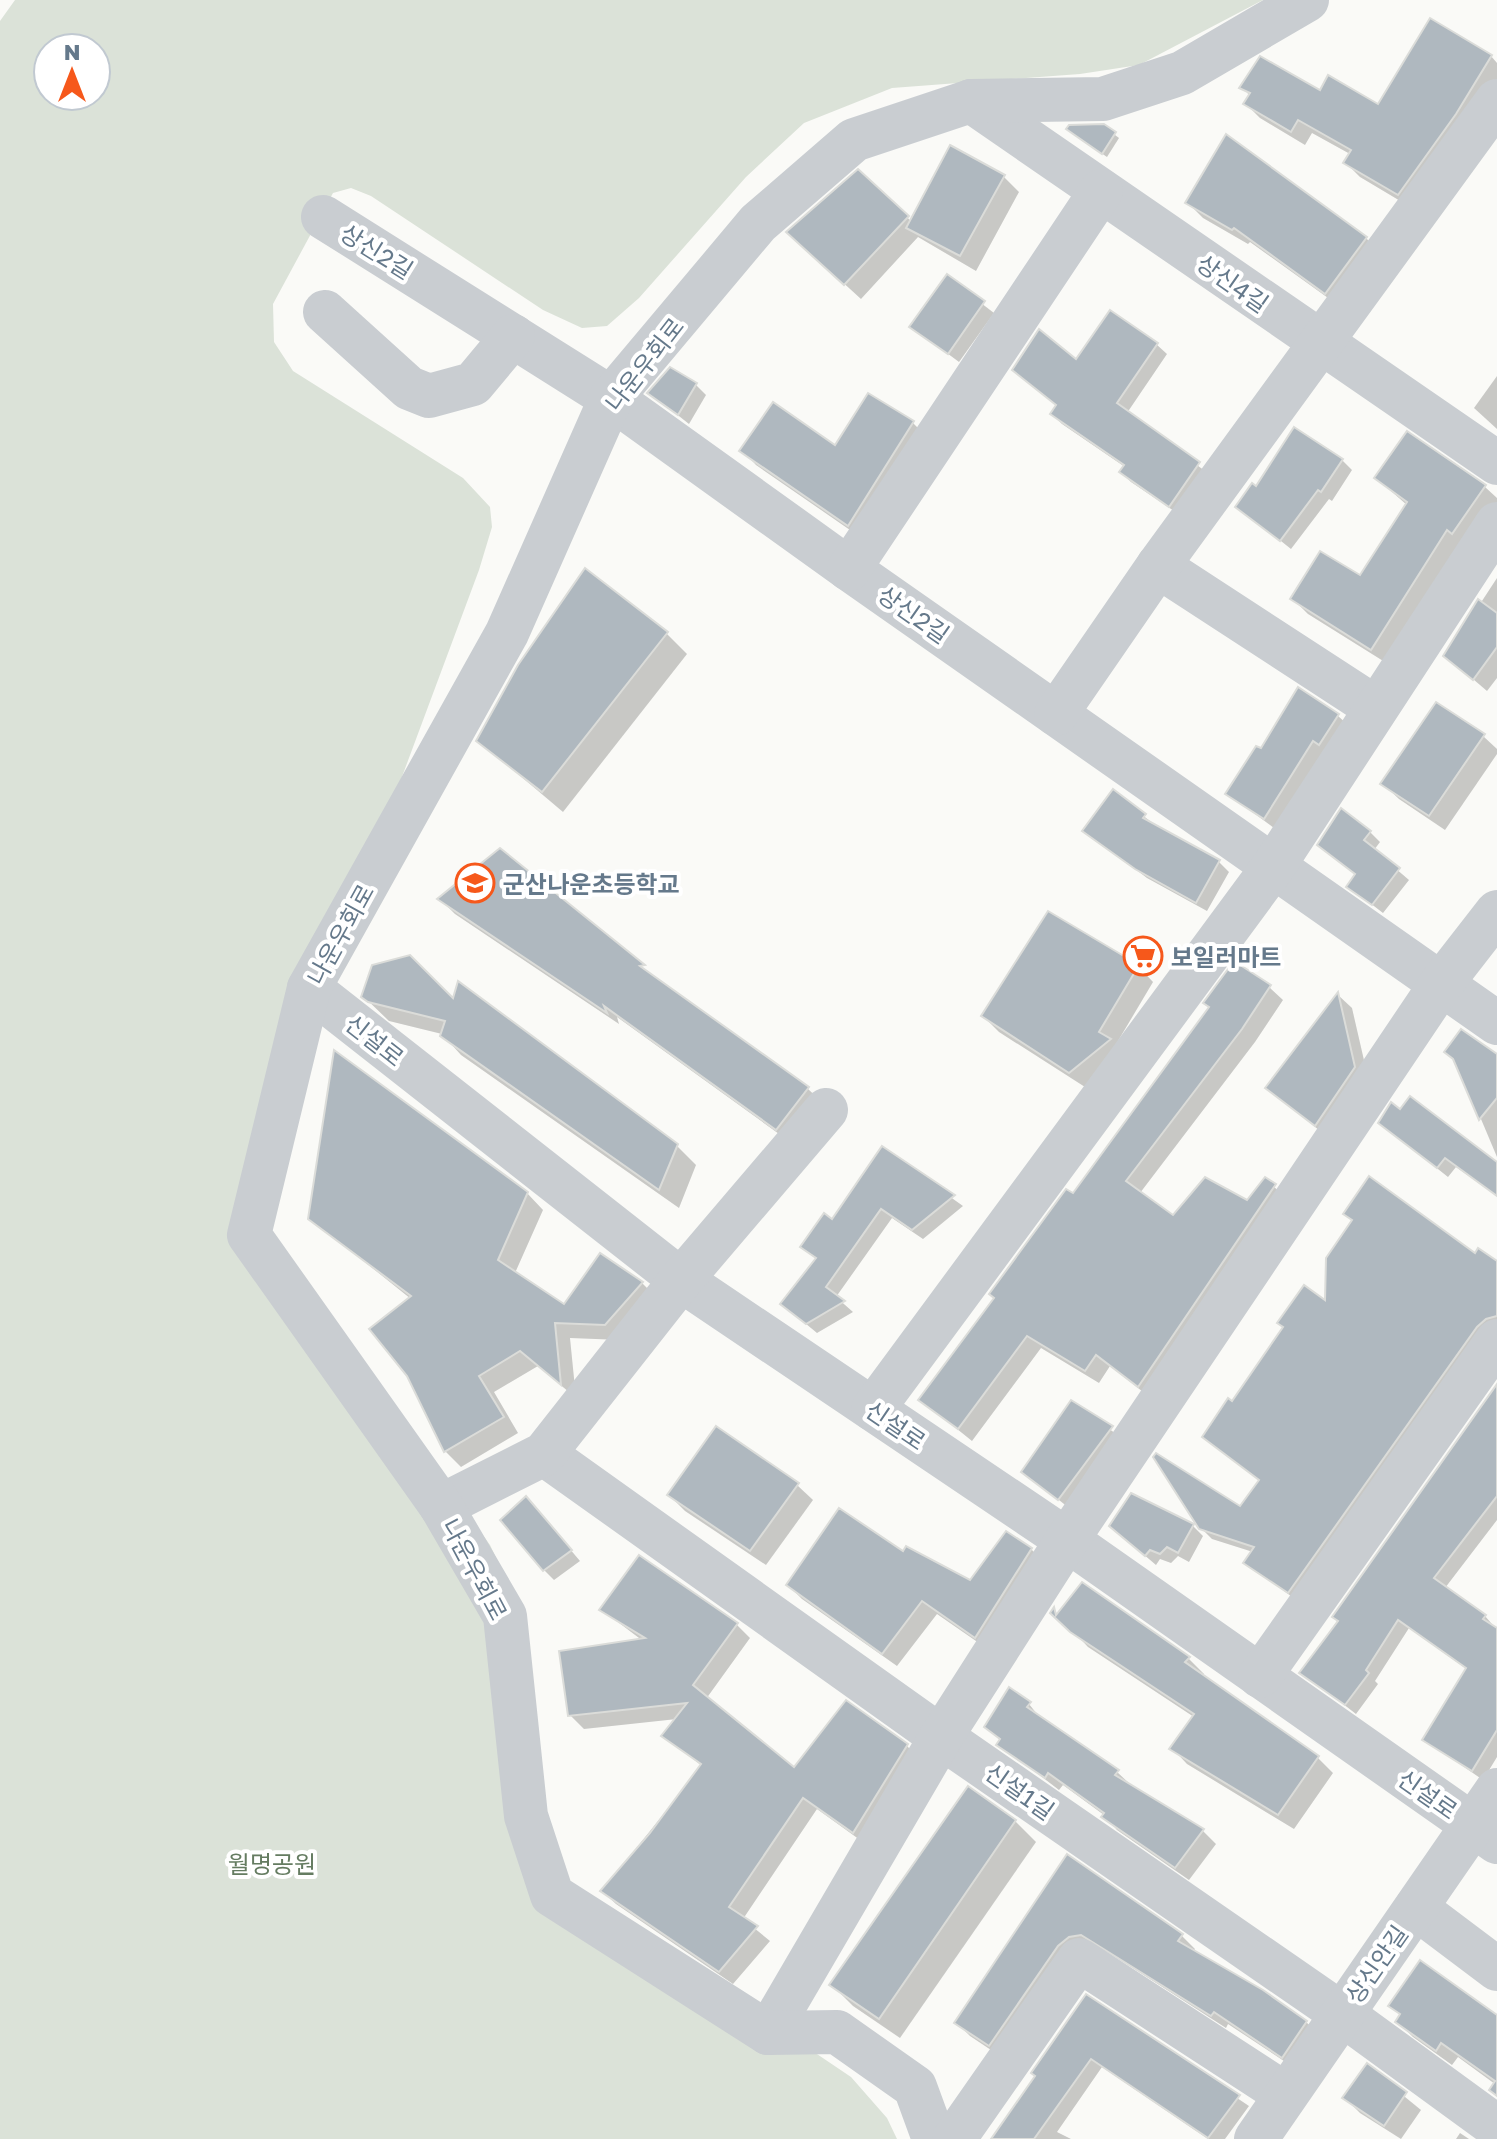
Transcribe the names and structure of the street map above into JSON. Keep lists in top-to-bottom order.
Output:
{
  "streets": {
    "street": [
      "상신2길",
      "상신4길",
      "나운우회로",
      "신설로",
      "신설1길",
      "상신안길"
    ]
  },
  "crossings": [
    ["상신2길", "나운우회로"],
    ["상신4길", "나운우회로"],
    ["나운우회로", "신설로"],
    ["신설로", "상신안길"],
    ["신설1길", "상신안길"]
  ],
  "parks": ["월명공원"],
  "places": {
    "school or university": ["군산나운초등학교"],
    "supermarket": ["보일러마트"]
  },
  "north": "top"
}
